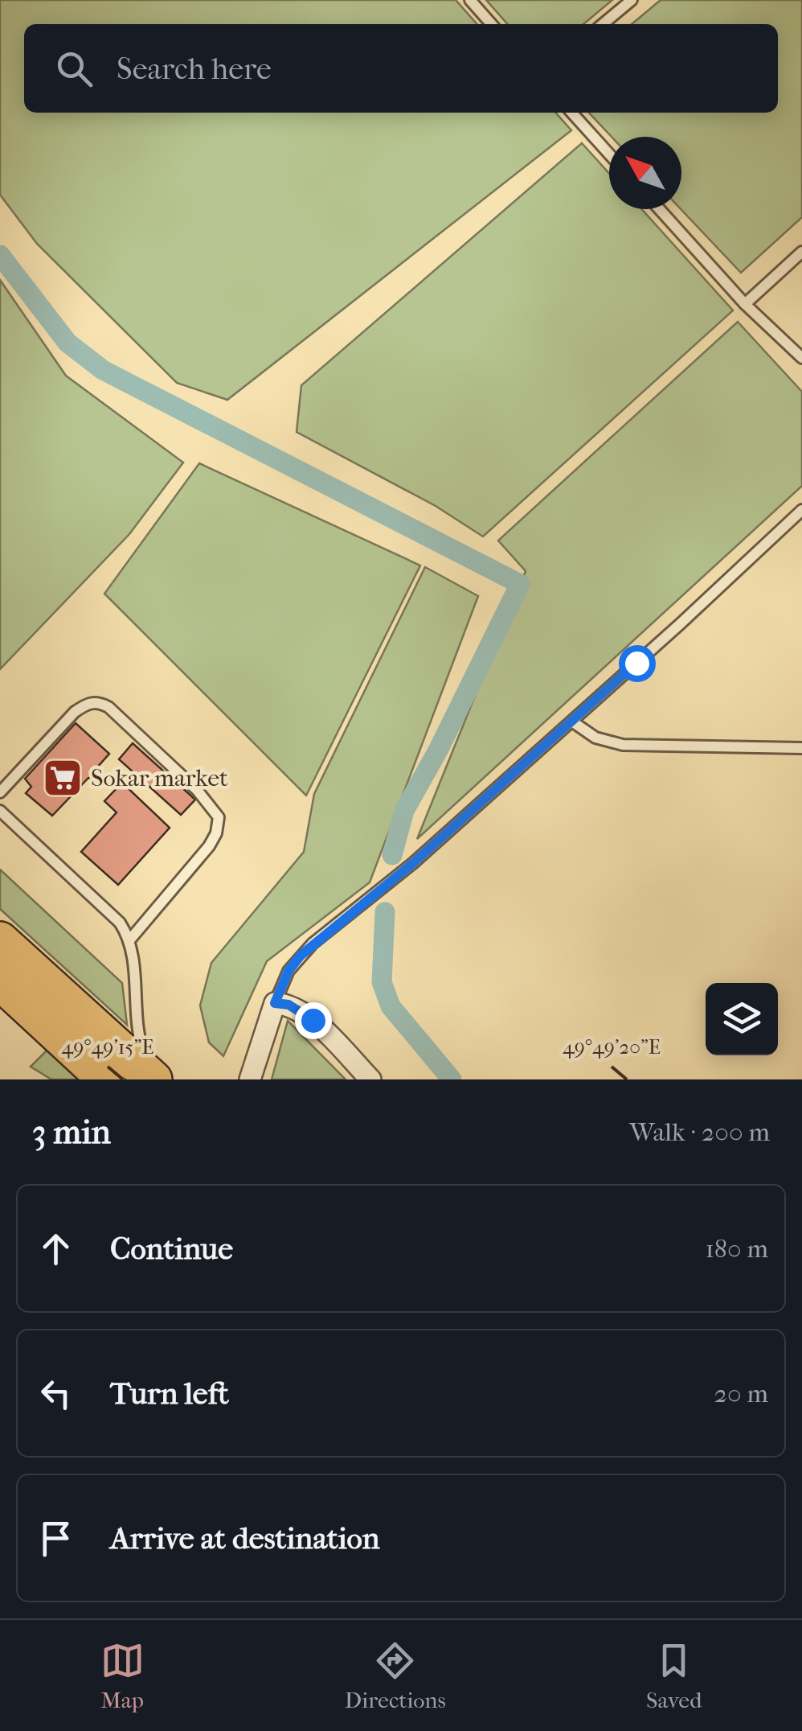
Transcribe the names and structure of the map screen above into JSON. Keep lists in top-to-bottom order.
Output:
{
  "places": {
    "supermarket": ["Sokar market"]
  },
  "north": "top left",
  "page": {
    "search": "Search here",
    "heading": ["3 min", "Walk · 200 m"],
    "list": [
      ["Continue", "180 m"],
      ["Turn left", "20 m"],
      "Arrive at destination"
    ],
    "nav": ["Map", "Directions", "Saved"]
  },
  "coordinates": ["49°49'15\"E", "49°49'20\"E"]
}
